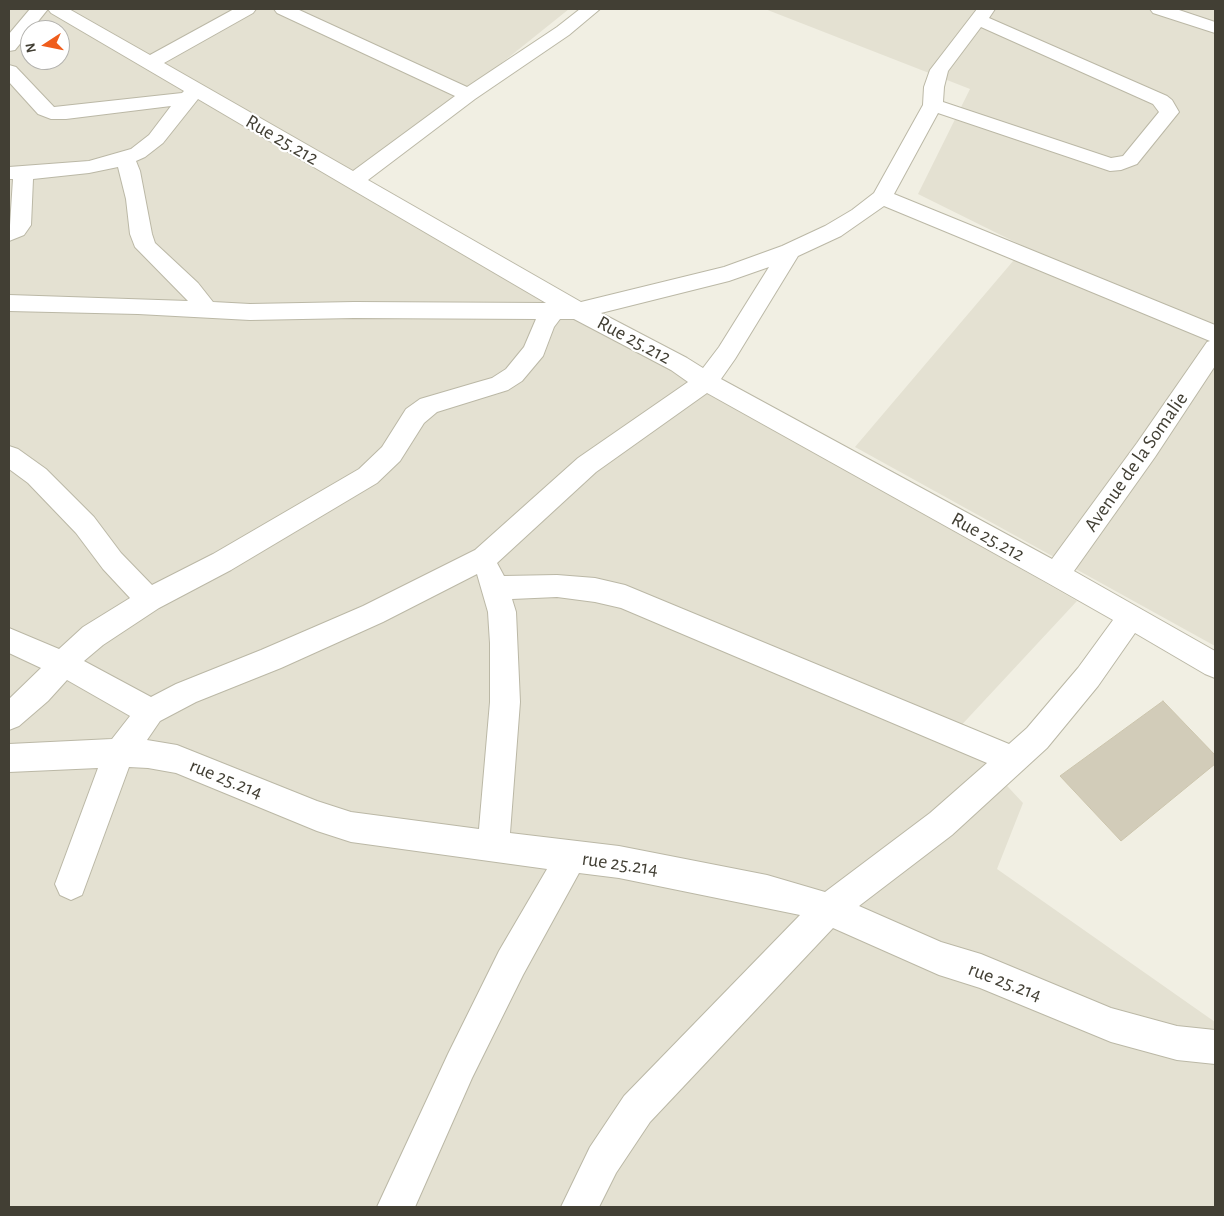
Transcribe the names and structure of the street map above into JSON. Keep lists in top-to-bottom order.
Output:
{
  "streets": {
    "street": ["Rue 25.212", "Avenue de la Somalie", "rue 25.214"]
  },
  "crossings": [
    ["Rue 25.212", "Avenue de la Somalie"]
  ],
  "north": "left"
}
